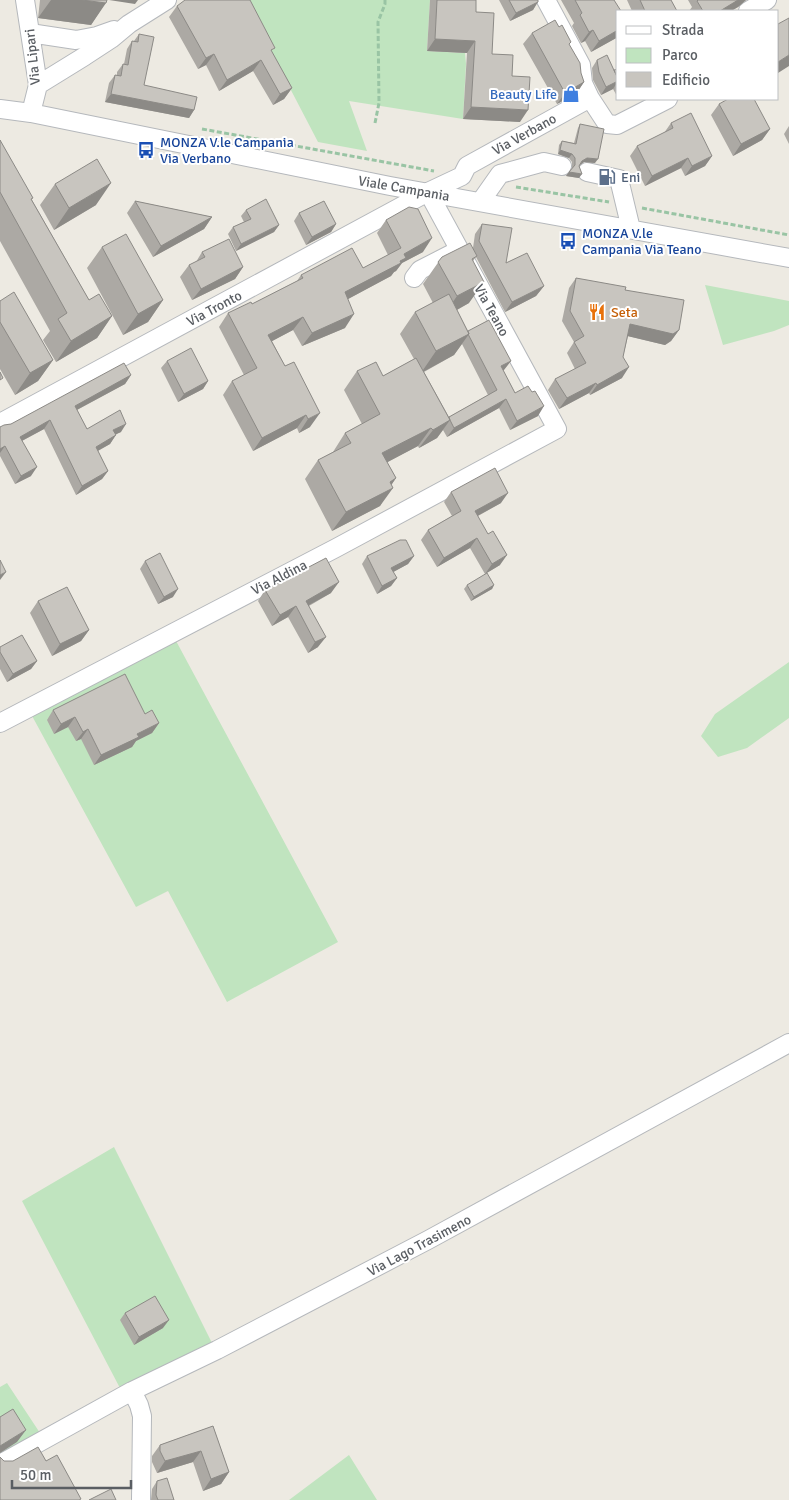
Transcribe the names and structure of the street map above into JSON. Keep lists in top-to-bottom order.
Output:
{
  "streets": {
    "street": [
      "Via Lipari",
      "Via Verbano",
      "Viale Campania",
      "Via Tronto",
      "Via Teano",
      "Via Aldina",
      "Via Lago Trasimeno"
    ]
  },
  "crossings": [
    ["Via Lipari", "Viale Campania"],
    ["Via Verbano", "Viale Campania"],
    ["Via Verbano", "Via Tronto"],
    ["Via Verbano", "Via Teano"],
    ["Viale Campania", "Via Tronto"],
    ["Viale Campania", "Via Teano"],
    ["Via Tronto", "Via Teano"],
    ["Via Teano", "Via Aldina"]
  ],
  "places": {
    "shop": ["Beauty Life"],
    "bus stop": ["MONZA V.le Campania Via Verbano", "MONZA V.le Campania Via Teano"],
    "fuel station": ["Eni"],
    "restaurant": ["Seta"]
  },
  "legend": ["Strada", "Parco", "Edificio"],
  "scale_bar": "50 m"
}
